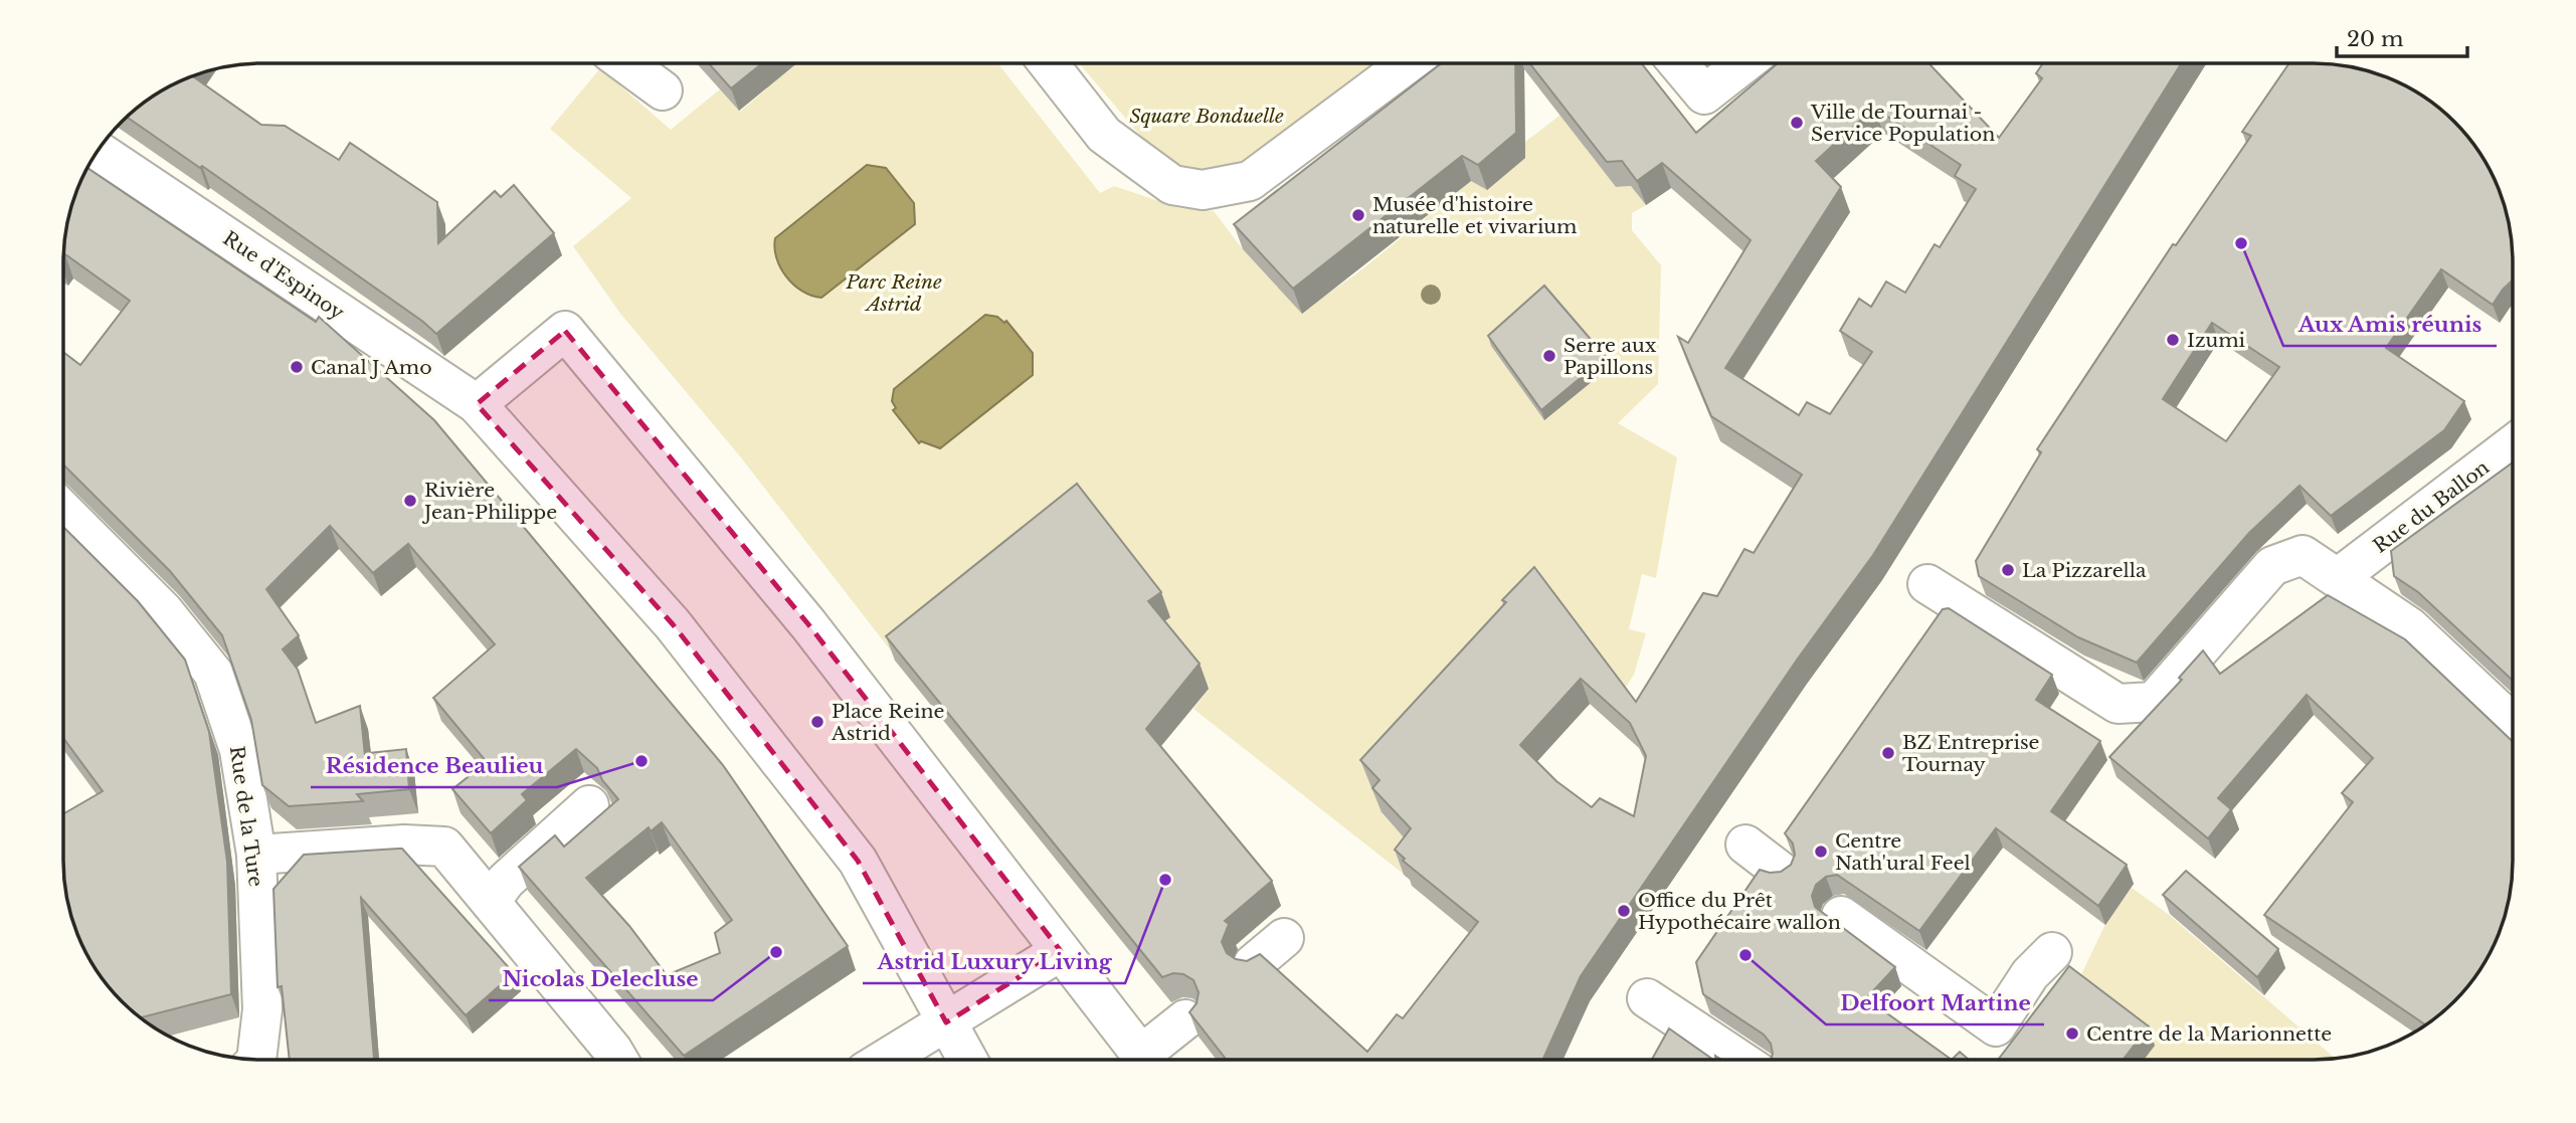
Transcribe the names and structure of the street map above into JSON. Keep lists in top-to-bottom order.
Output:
{
  "streets": {
    "street": ["Rue d'Espinoy", "Rue du Ballon", "Rue de la Ture"]
  },
  "parks": ["Square Bonduelle", "Parc Reine Astrid"],
  "places": [
    "Ville de Tournai - Service Population",
    "Musée d'histoire naturelle et vivarium",
    "Aux Amis réunis",
    "Izumi",
    "Serre aux Papillons",
    "Canal J Amo",
    "Rivière Jean-Philippe",
    "La Pizzarella",
    "Place Reine Astrid",
    "BZ Entreprise Tournay",
    "Résidence Beaulieu",
    "Centre Nath'ural Feel",
    "Astrid Luxury Living",
    "Office du Prêt Hypothécaire wallon",
    "Nicolas Delecluse",
    "Delfoort Martine",
    "Centre de la Marionnette"
  ],
  "scale_bar": "20 m"
}
